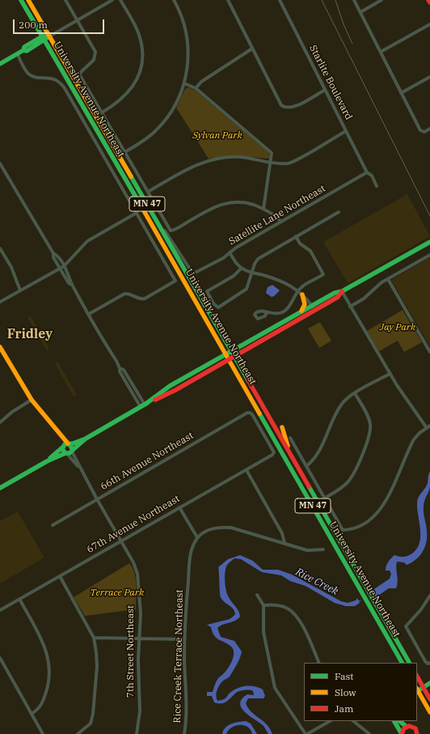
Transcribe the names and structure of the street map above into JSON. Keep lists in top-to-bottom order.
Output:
{
  "streets": {
    "main road": ["University Avenue Northeast", "MN 47"],
    "street": [
      "Starlite Boulevard",
      "Satellite Lane Northeast",
      "66th Avenue Northeast",
      "67th Avenue Northeast",
      "7th Street Northeast",
      "Rice Creek Terrace Northeast"
    ]
  },
  "crossings": [
    ["Starlite Boulevard", "Satellite Lane Northeast"],
    ["University Avenue Northeast", "Satellite Lane Northeast"],
    ["66th Avenue Northeast", "67th Avenue Northeast"],
    ["66th Avenue Northeast", "7th Street Northeast"],
    ["67th Avenue Northeast", "7th Street Northeast"]
  ],
  "districts": ["Fridley"],
  "water": ["Rice Creek"],
  "parks": ["Sylvan Park", "Jay Park", "Terrace Park"],
  "legend": ["Fast", "Slow", "Jam"],
  "scale_bar": "200 m"
}
